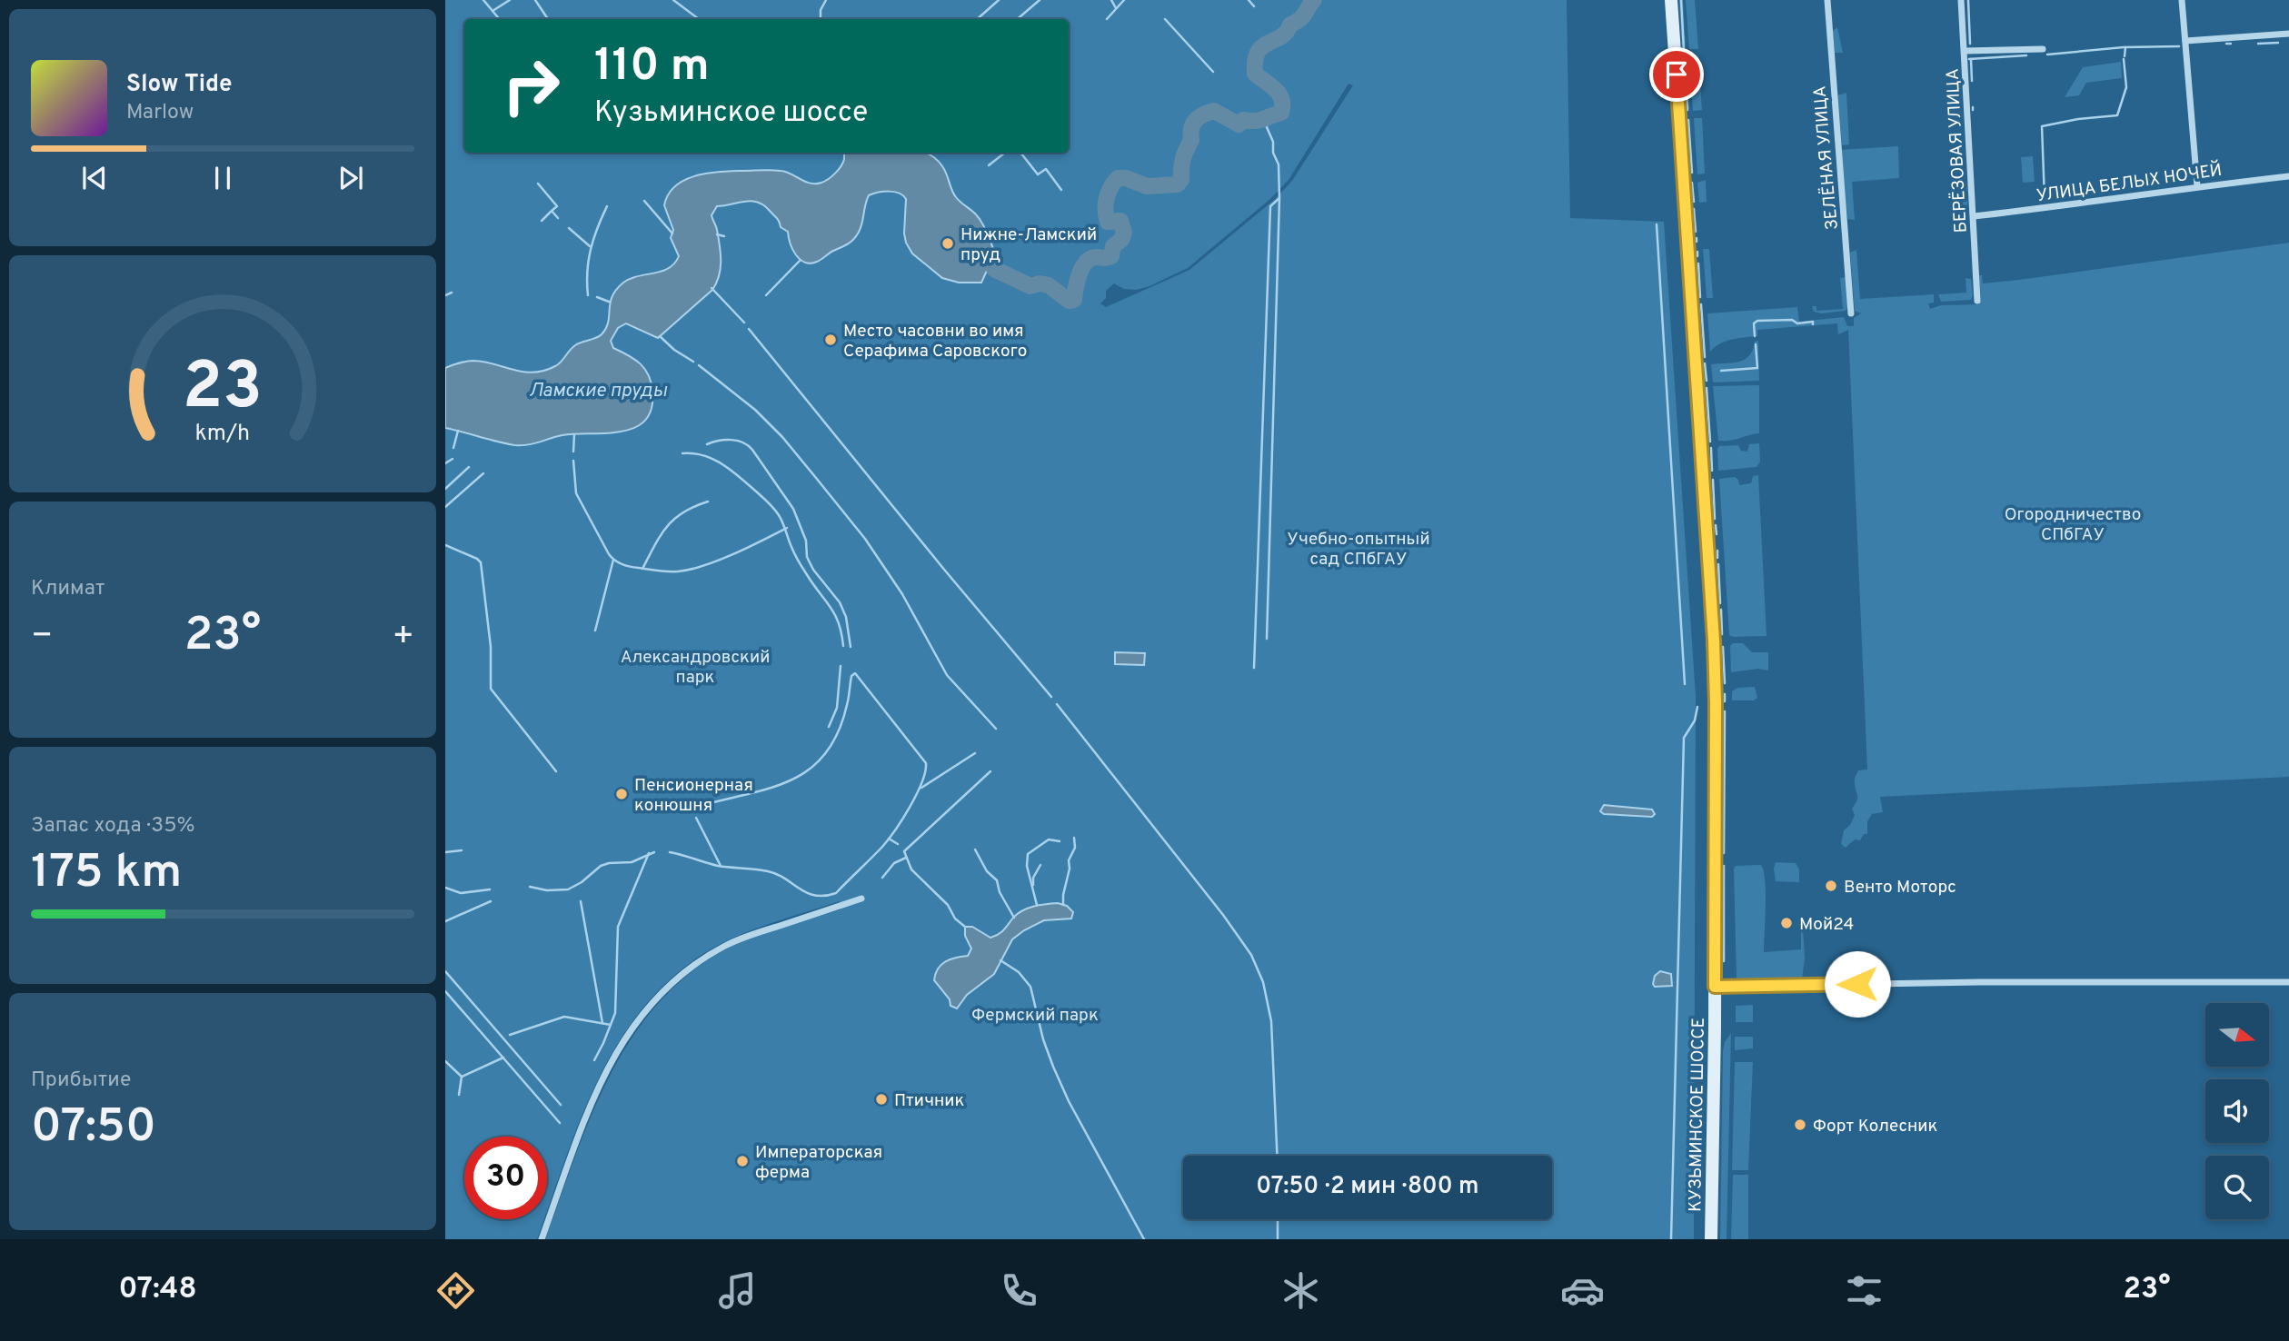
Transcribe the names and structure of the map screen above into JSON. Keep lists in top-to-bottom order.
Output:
{
  "streets": {
    "main road": ["КУЗЬМИНСКОЕ ШОССЕ"],
    "street": ["БЕРЁЗОВАЯ УЛИЦА", "ЗЕЛЁНАЯ УЛИЦА", "УЛИЦА БЕЛЫХ НОЧЕЙ"]
  },
  "crossings": [
    ["БЕРЁЗОВАЯ УЛИЦА", "УЛИЦА БЕЛЫХ НОЧЕЙ"]
  ],
  "water": ["Ламские пруды"],
  "parks": [
    "Огородничество СПбГАУ",
    "Учебно-опытный сад СПбГАУ",
    "Александровский парк",
    "Фермский парк"
  ],
  "places": [
    "Нижне-Ламский пруд",
    "Место часовни во имя Серафима Саровского",
    "Пенсионерная конюшня",
    "Венто Моторс",
    "Мой24",
    "Птичник",
    "Форт Колесник",
    "Императорская ферма"
  ],
  "north": "right",
  "page": {
    "turn": ["110 m", "Кузьминское шоссе"],
    "song": ["Slow Tide", "Marlow"],
    "tile": [
      "Климат",
      ["Запас хода · 35%", "175 km"],
      ["Прибытие", "07:50"]
    ],
    "heat": ["−", "23°", "+"],
    "limit": "30",
    "trip": "07:50 · 2 мин · 800 m",
    "tabs": ["07:48", "23°"],
    "gauge": ["23", "km/h"]
  }
}
